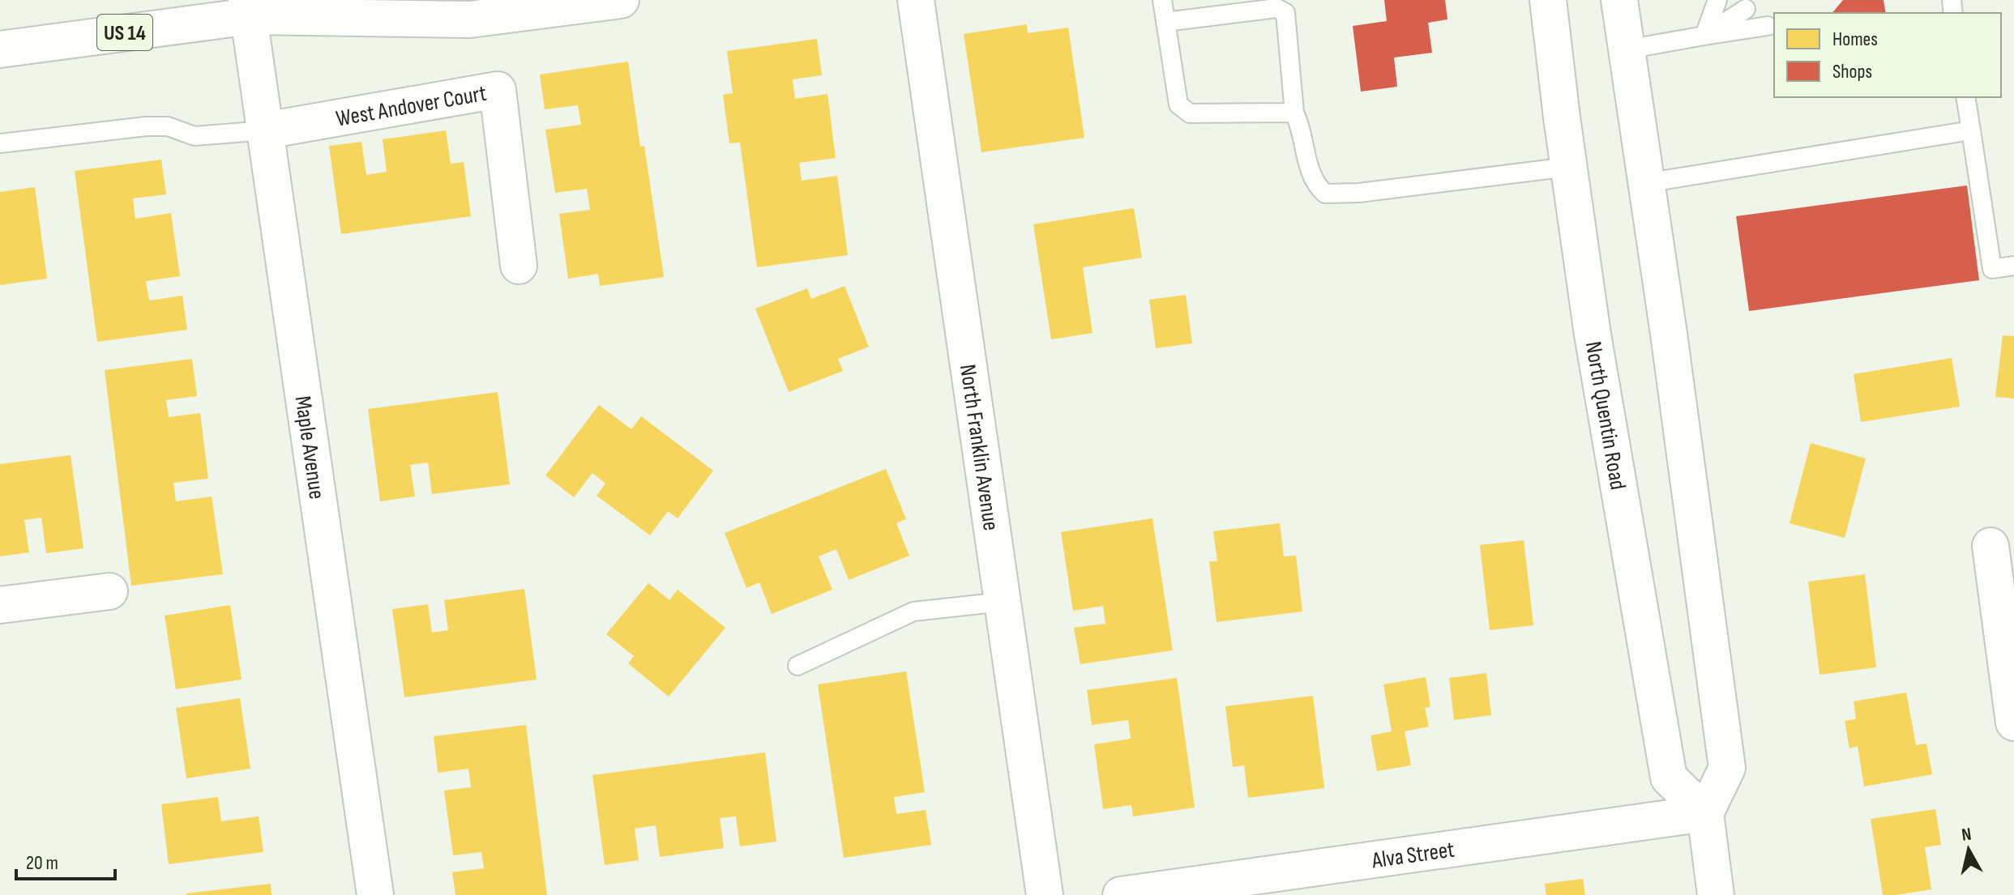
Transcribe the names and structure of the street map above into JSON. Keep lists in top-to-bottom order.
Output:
{
  "streets": {
    "street": [
      "US 14",
      "West Andover Court",
      "North Quentin Road",
      "Maple Avenue",
      "North Franklin Avenue",
      "Alva Street"
    ]
  },
  "crossings": [
    ["US 14", "Maple Avenue"],
    ["West Andover Court", "Maple Avenue"],
    ["North Quentin Road", "Alva Street"]
  ],
  "legend": ["Homes", "Shops"],
  "scale_bar": "20 m",
  "north": "top"
}
